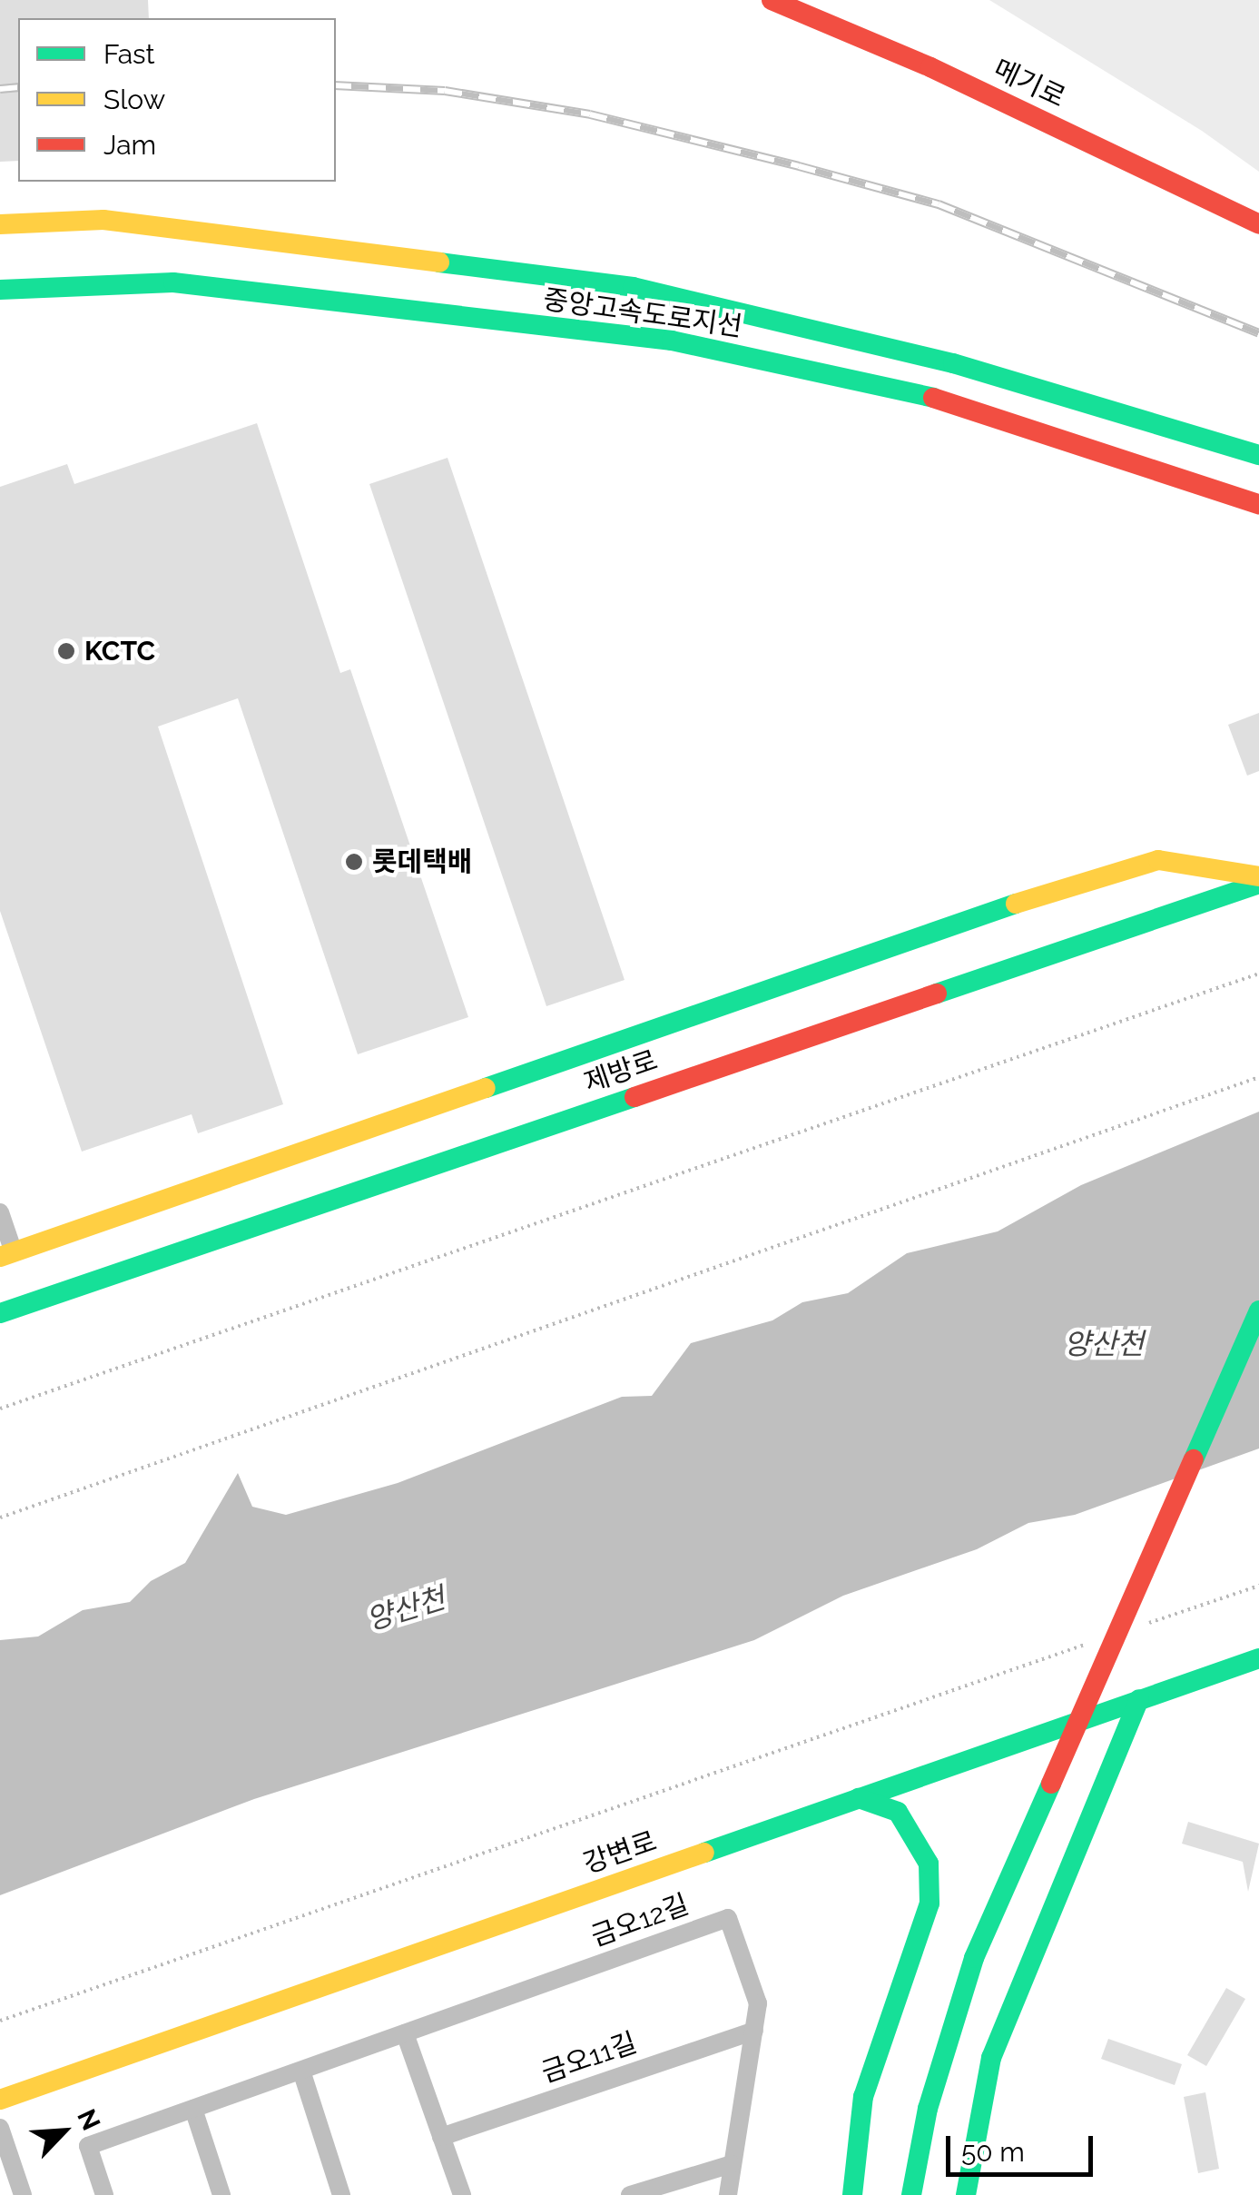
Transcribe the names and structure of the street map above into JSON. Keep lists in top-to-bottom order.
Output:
{
  "streets": {
    "main road": [
      "메기로",
      "중앙고속도로지선",
      "제방로",
      "강변로"
    ],
    "street": ["금오12길", "금오11길"]
  },
  "crossings": [
    ["금오12길", "금오11길"]
  ],
  "water": ["양산천"],
  "places": ["KCTC", "롯데택배"],
  "legend": ["Fast", "Slow", "Jam"],
  "scale_bar": "50 m",
  "north": "top right"
}
